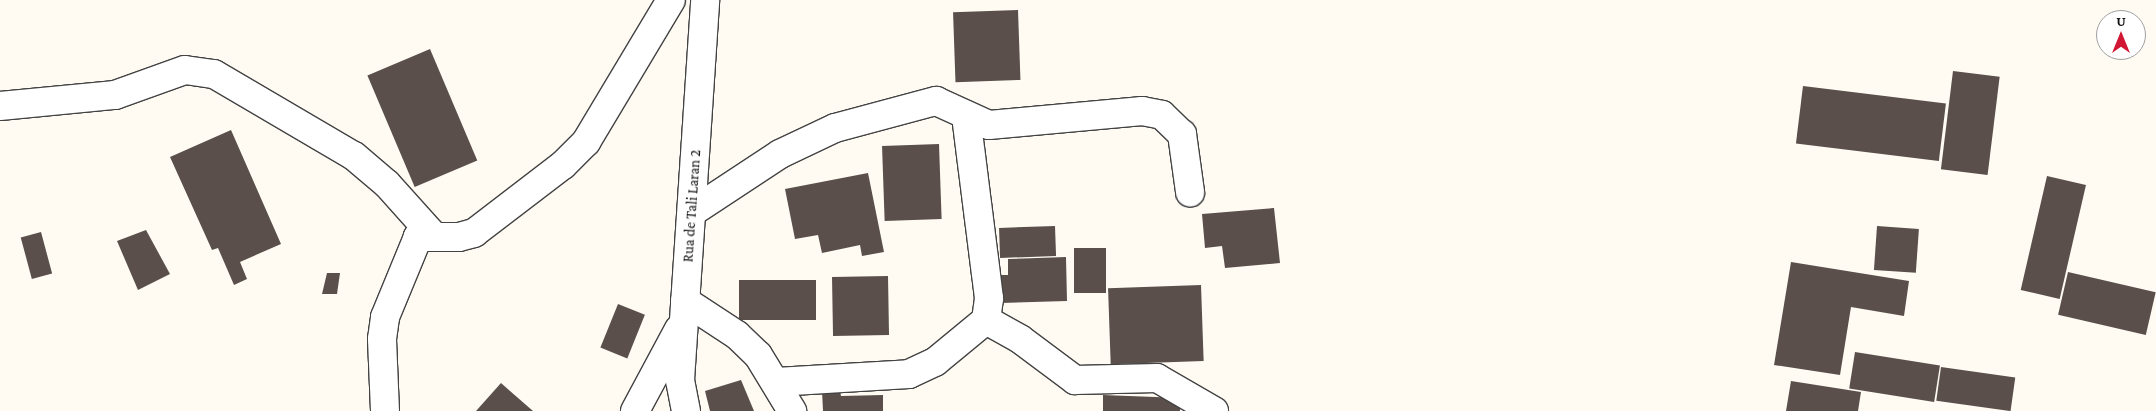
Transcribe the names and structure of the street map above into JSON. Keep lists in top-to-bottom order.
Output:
{
  "streets": {
    "street": ["Rua de Tali Laran 2"]
  },
  "north": "top"
}
